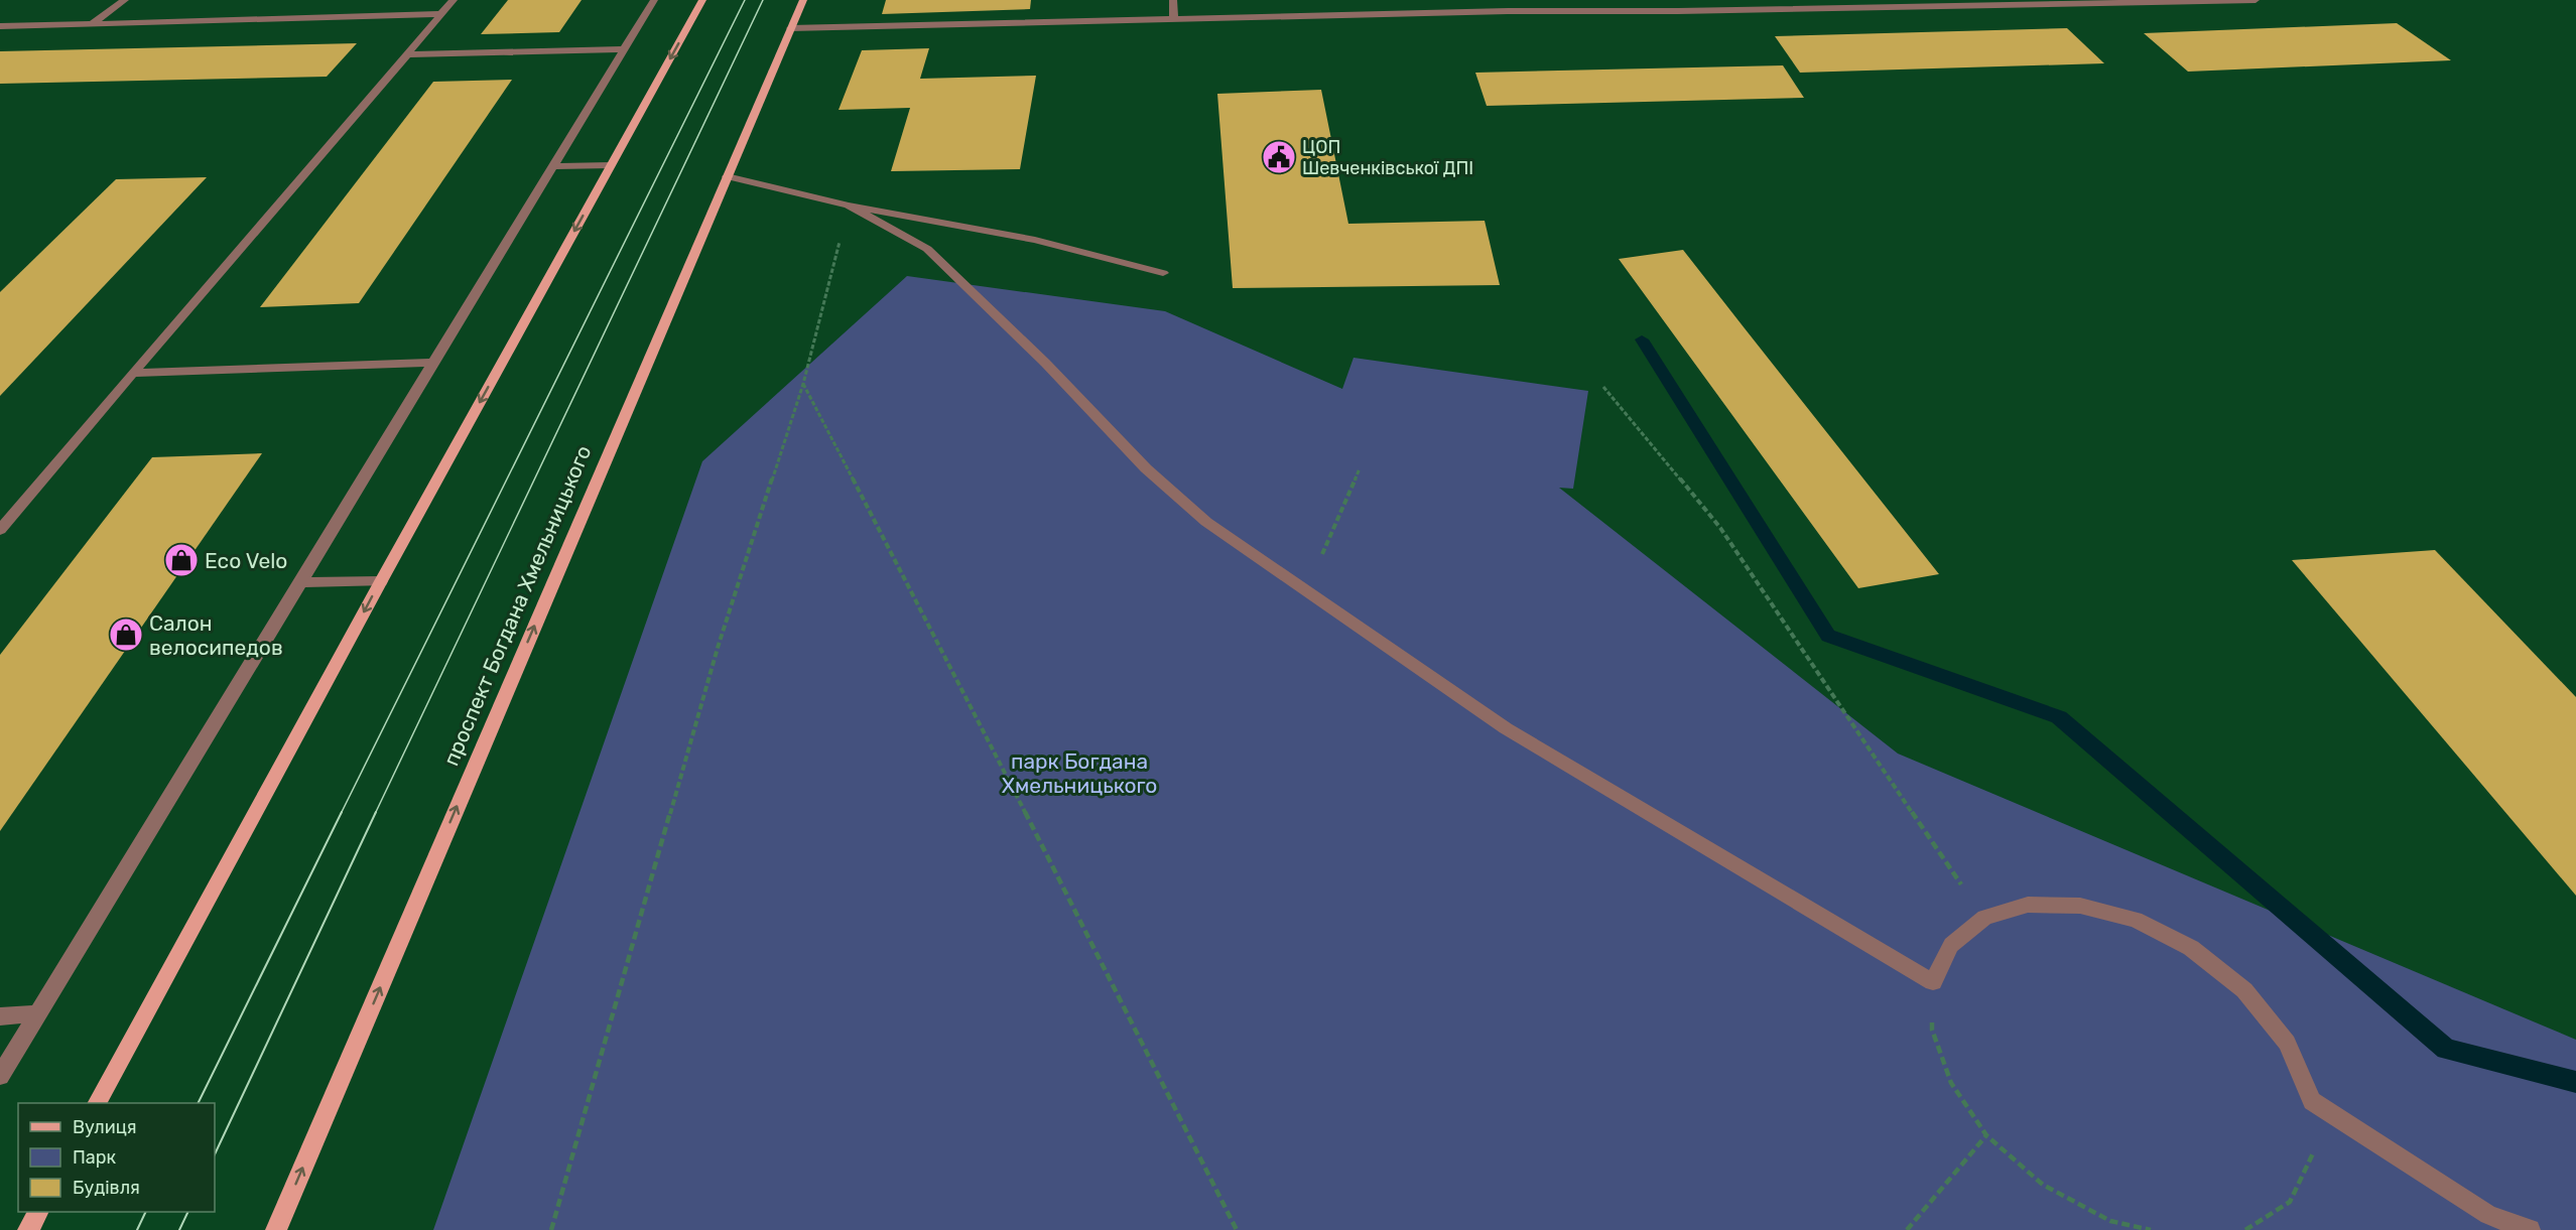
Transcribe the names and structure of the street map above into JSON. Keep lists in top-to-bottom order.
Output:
{
  "streets": {
    "main road": ["проспект Богдана Хмельницького"]
  },
  "one_way": ["проспект Богдана Хмельницького"],
  "parks": ["парк Богдана Хмельницького"],
  "places": {
    "public building": ["ЦОП Шевченківської ДПІ"],
    "shop": ["Eco Velo", "Салон велосипедов"]
  },
  "legend": ["Вулиця", "Парк", "Будівля"]
}
